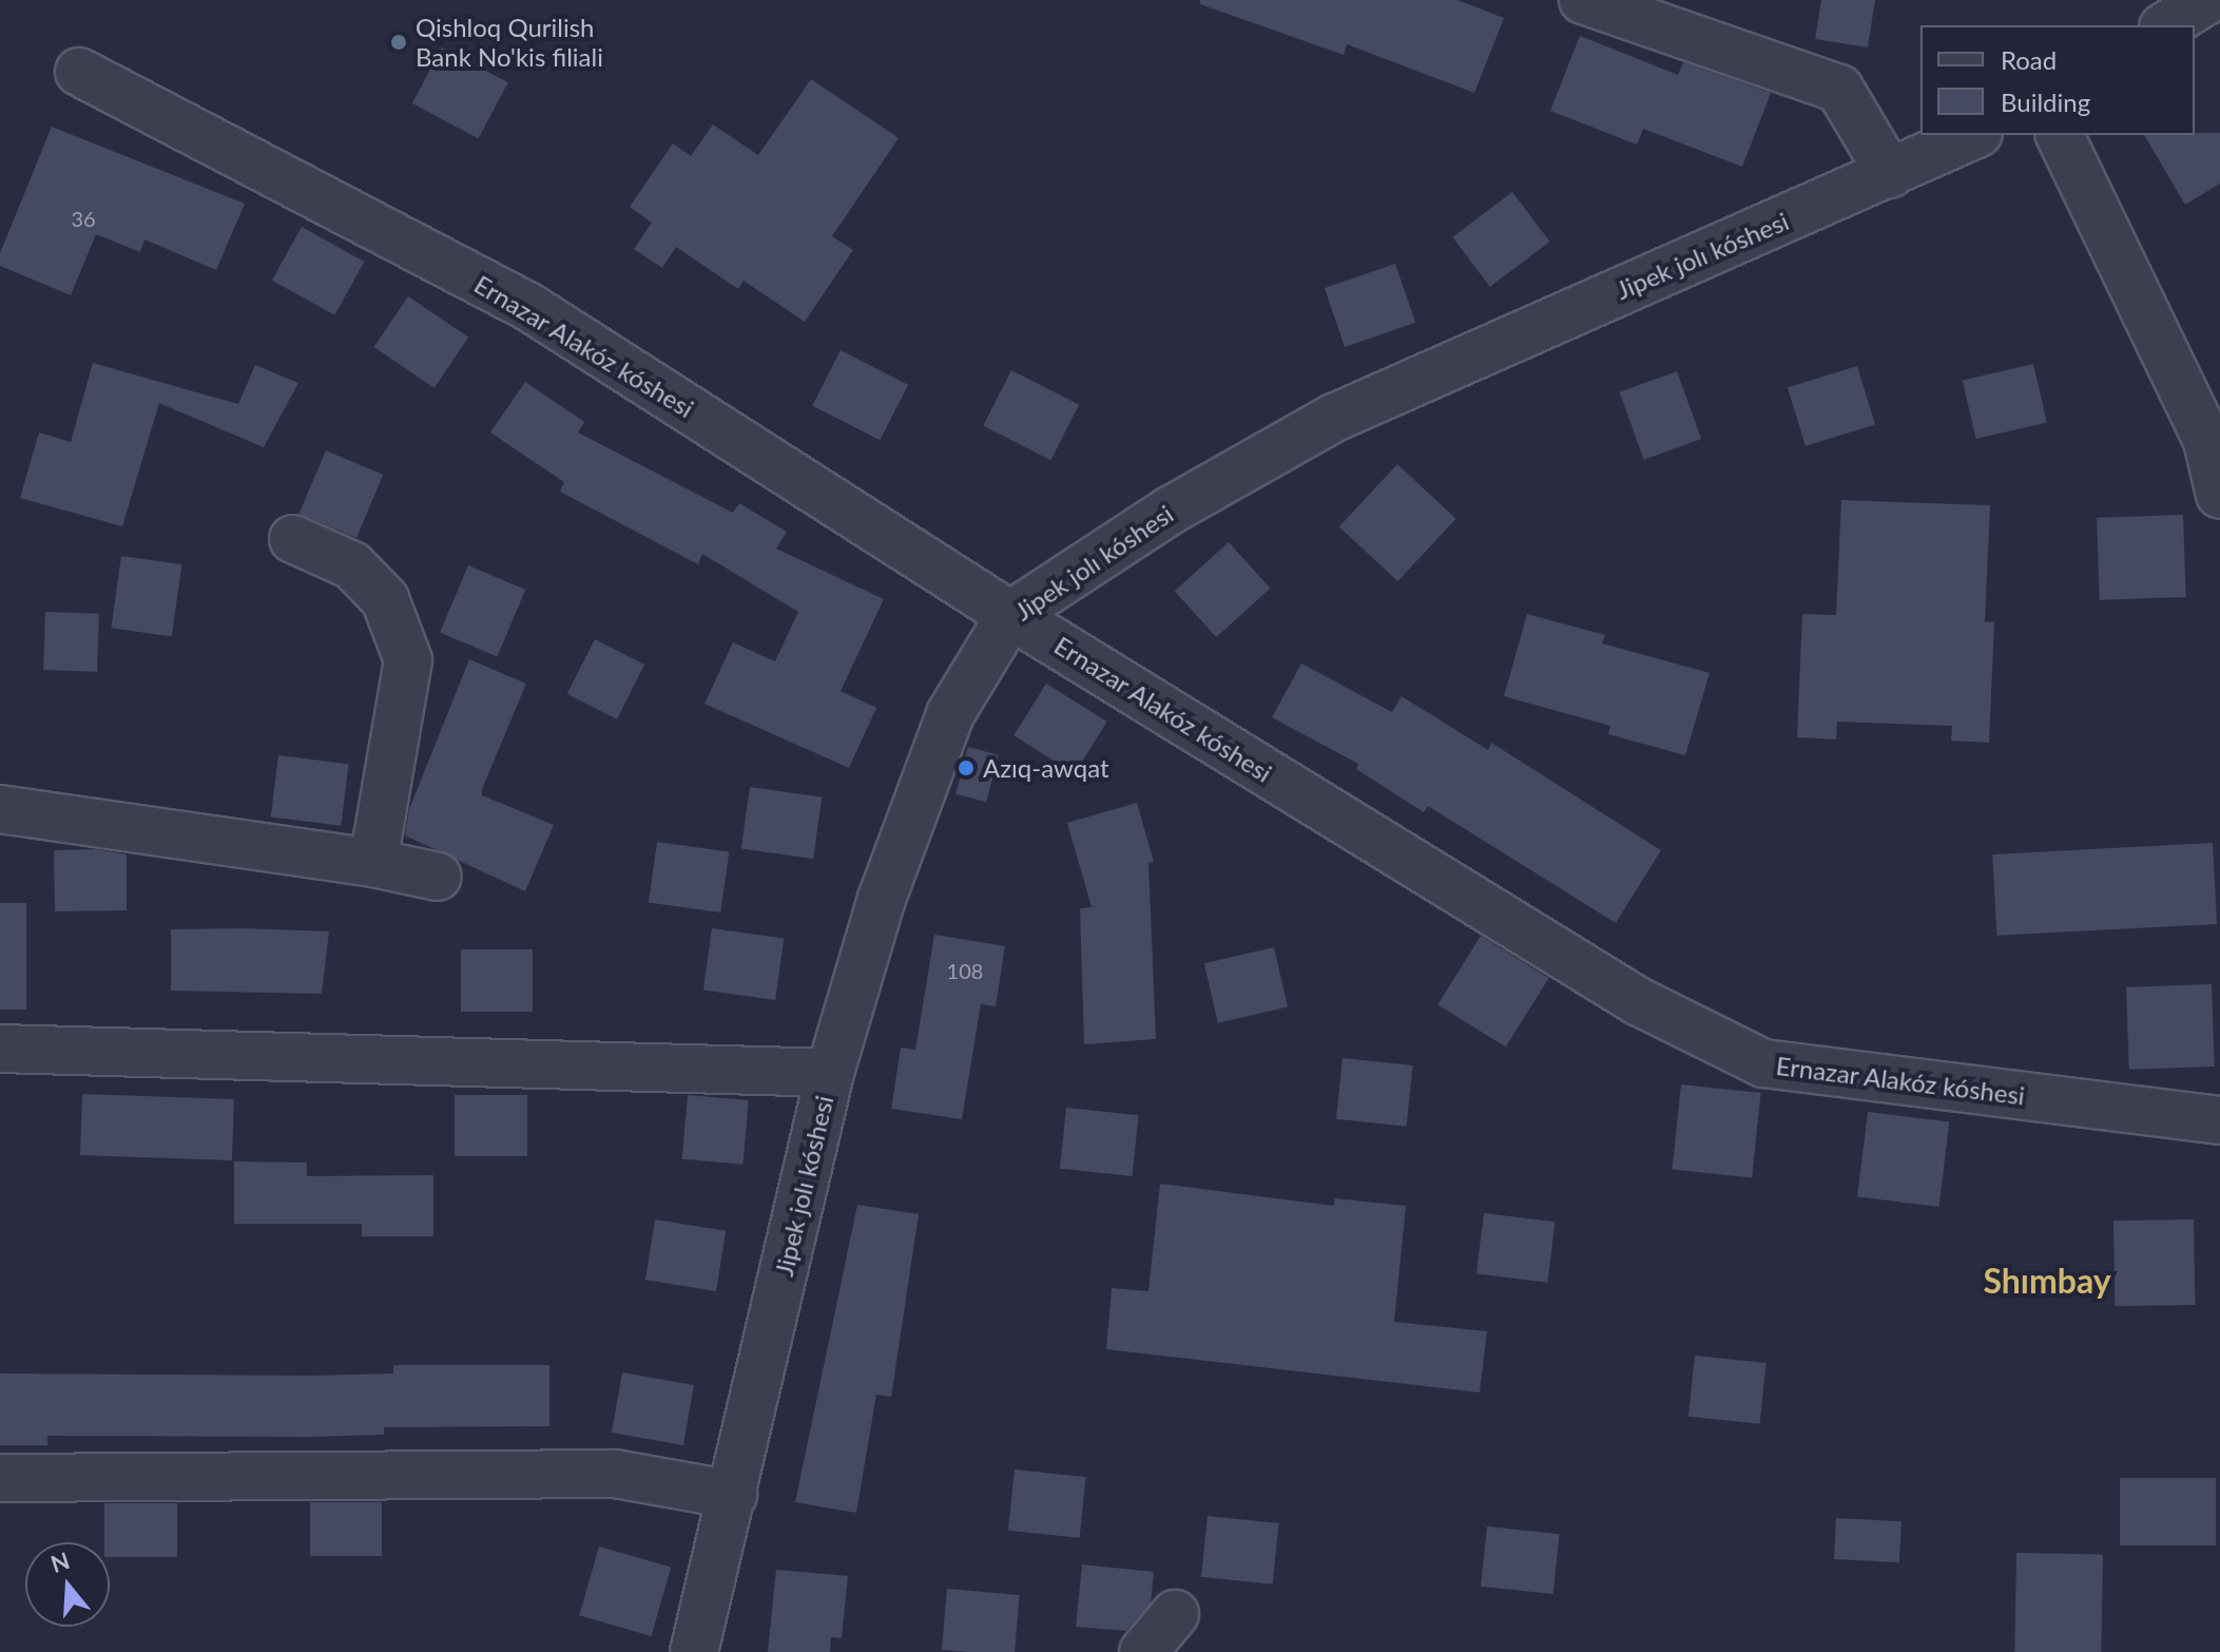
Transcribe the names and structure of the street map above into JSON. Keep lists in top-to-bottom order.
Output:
{
  "streets": {
    "street": ["Jipek jolı kóshesi", "Ernazar Alakóz kóshesi"]
  },
  "crossings": [
    ["Jipek jolı kóshesi", "Ernazar Alakóz kóshesi"]
  ],
  "districts": ["Shımbay"],
  "places": ["Qishloq Qurilish Bank No'kis filiali", "Azıq-awqat"],
  "house_numbers": ["36", "108"],
  "legend": ["Road", "Building"],
  "north": "top"
}
